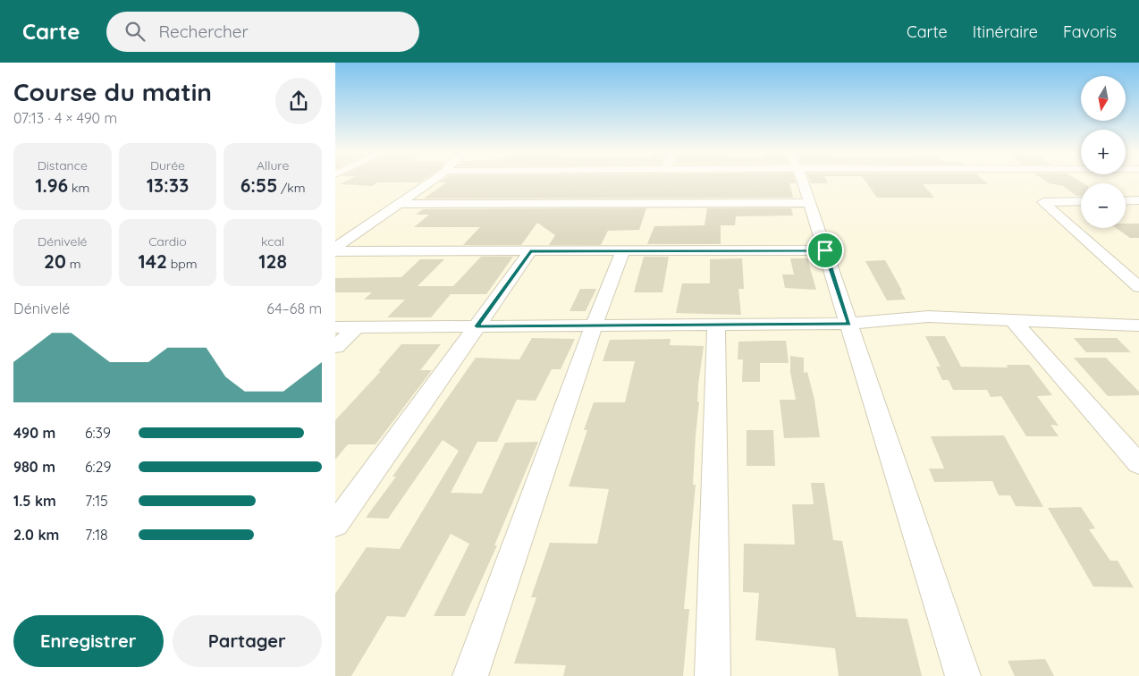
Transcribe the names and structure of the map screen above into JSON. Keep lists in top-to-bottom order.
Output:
{
  "north": "bottom",
  "page": {
    "header": "Carte",
    "search": "Rechercher",
    "nav": ["Carte", "Itinéraire", "Favoris"],
    "heading": ["Course du matin", "07:13 · 4 × 490 m"],
    "map_buttons": ["+", "−"],
    "stats": [
      ["Distance", "1.96 km"],
      ["Durée", "13:33"],
      ["Allure", "6:55 /km"],
      ["Dénivelé", "20 m"],
      ["Cardio", "142 bpm"],
      ["kcal", "128"]
    ],
    "chart": ["Dénivelé", "64–68 m"],
    "list": [
      {
        "name": "490 m",
        "note": "6:39"
      },
      {
        "name": "980 m",
        "note": "6:29"
      },
      {
        "name": "1.5 km",
        "note": "7:15"
      },
      {
        "name": "2.0 km",
        "note": "7:18"
      }
    ],
    "buttons": ["Enregistrer", "Partager"]
  }
}
